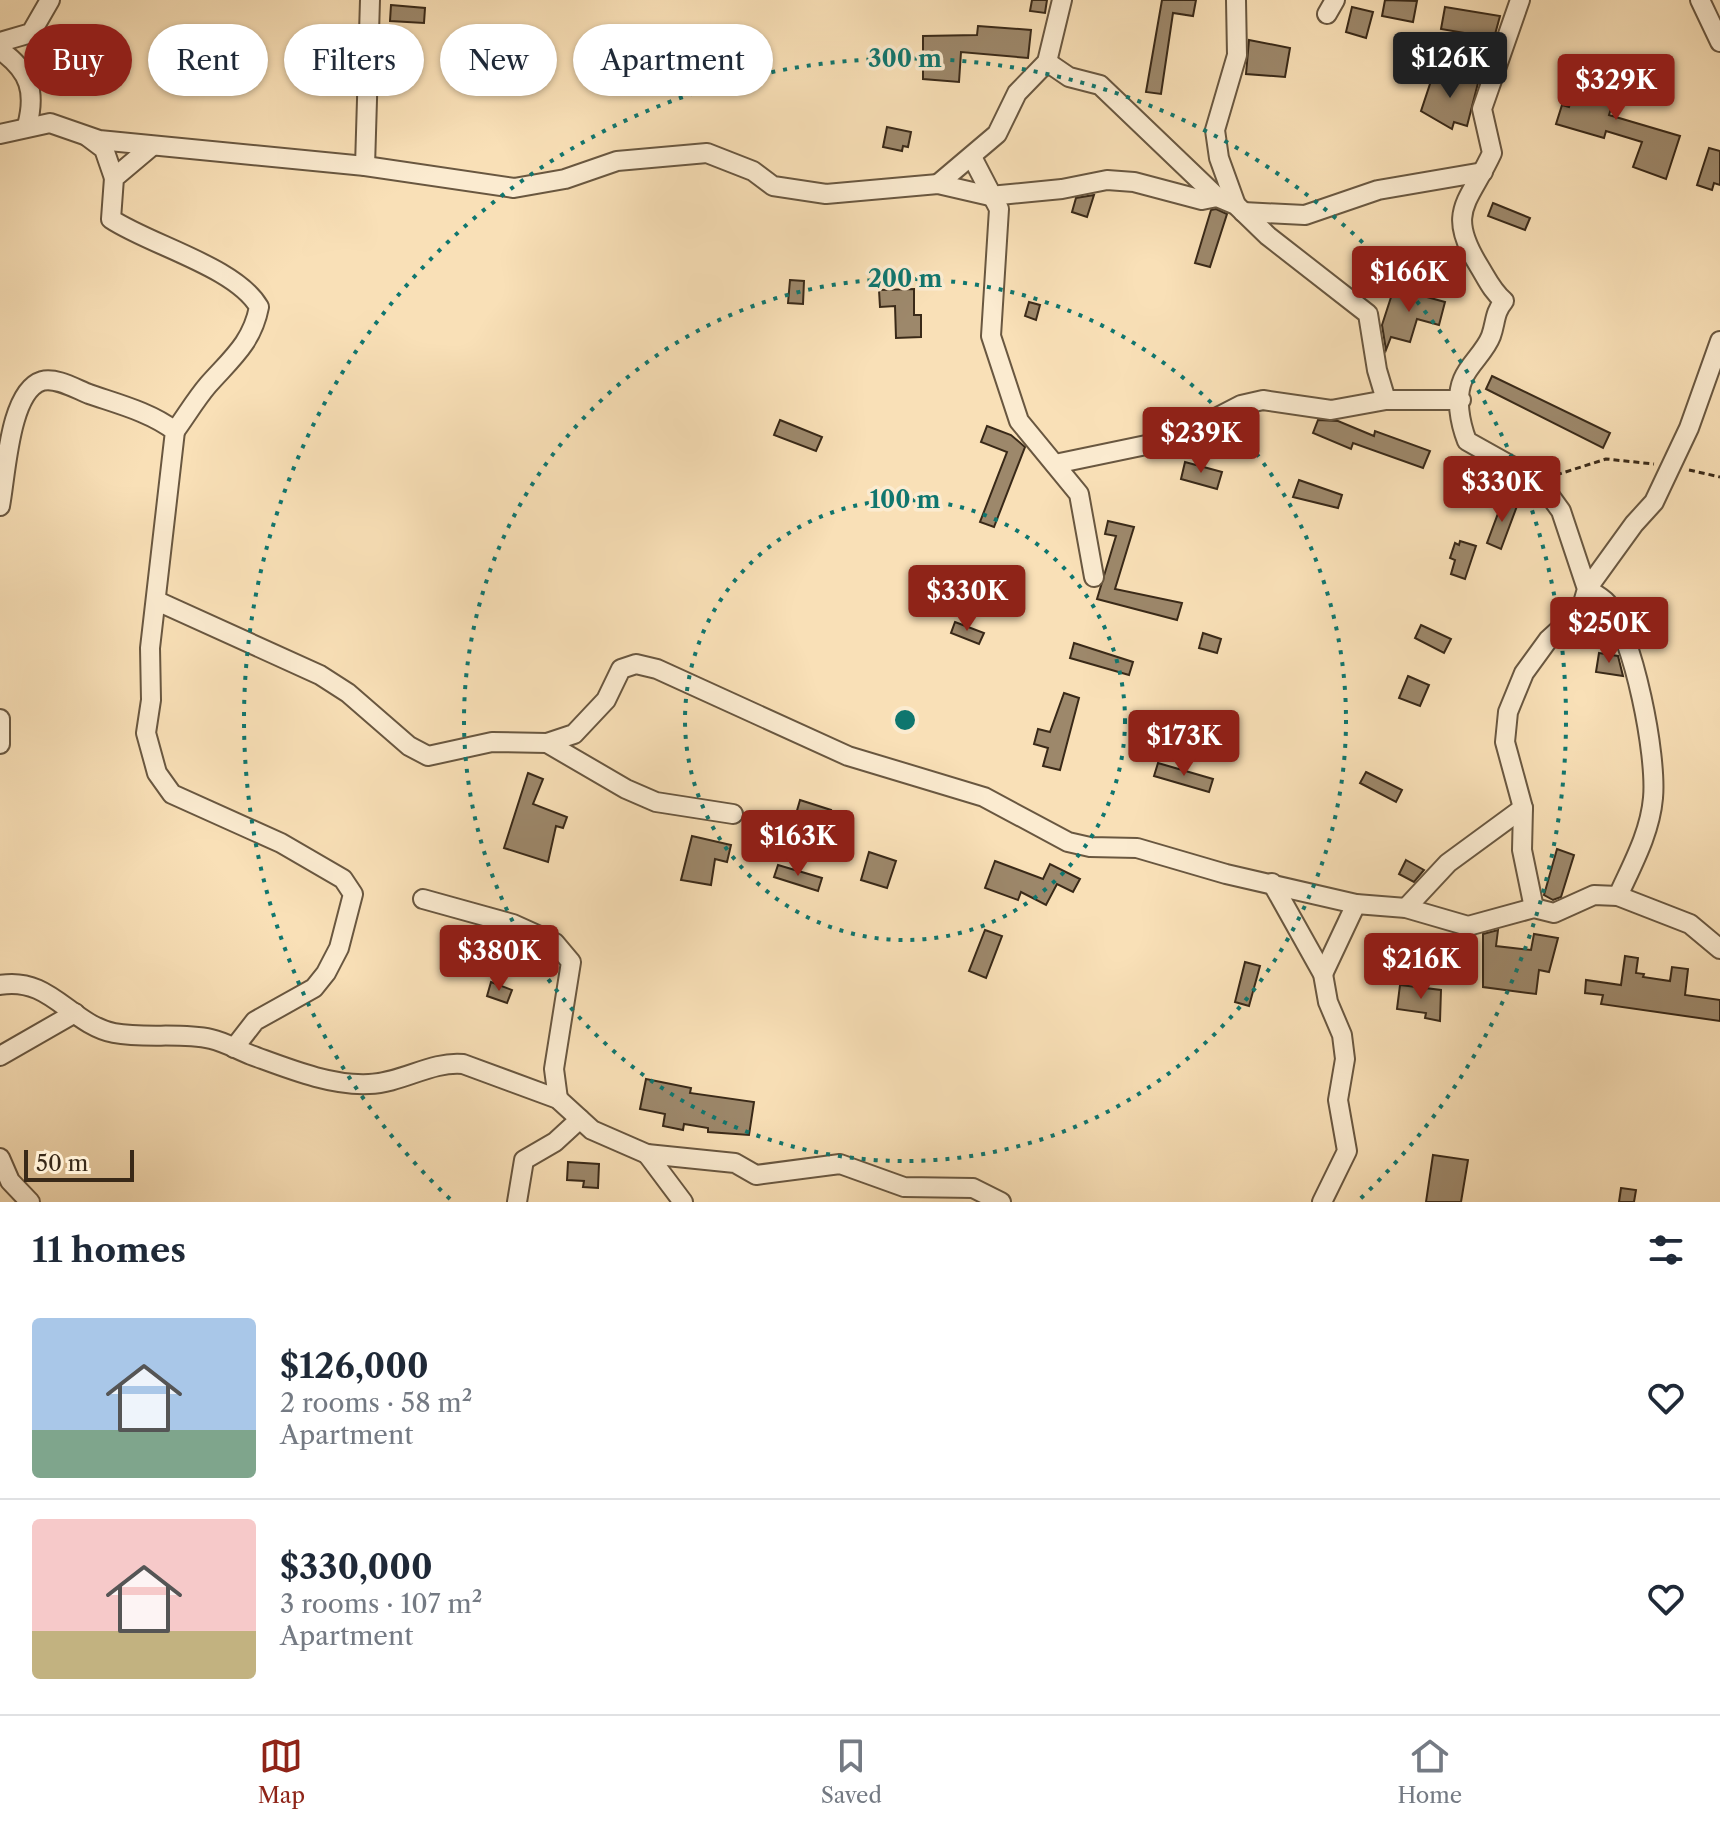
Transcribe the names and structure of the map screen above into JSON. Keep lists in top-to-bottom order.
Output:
{
  "scale_bar": "50 m",
  "page": {
    "chip": [
      "Buy",
      "Rent",
      "Filters",
      "New",
      "Apartment"
    ],
    "price": [
      "$126K",
      "$329K",
      "$166K",
      "$239K",
      "$330K",
      "$330K",
      "$250K",
      "$173K",
      "$163K",
      "$380K",
      "$216K"
    ],
    "scale": "50 m",
    "heading": "11 homes",
    "list": [
      {
        "name": "$126,000",
        "note": "2 rooms · 58 m² · Apartment"
      },
      {
        "name": "$330,000",
        "note": "3 rooms · 107 m² · Apartment"
      }
    ],
    "tabs": ["Map", "Saved", "Home"]
  },
  "rings": ["300 m", "200 m", "100 m"]
}
